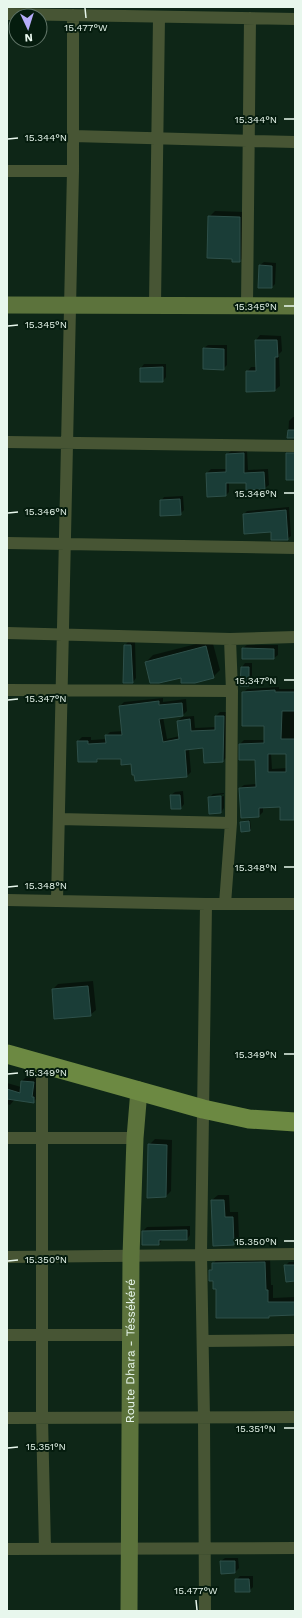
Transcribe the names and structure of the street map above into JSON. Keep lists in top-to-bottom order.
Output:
{
  "streets": {
    "street": ["Route Dhara - Téssékéré"]
  },
  "north": "bottom",
  "coordinates": [
    "15.477°W",
    "15.344°N",
    "15.345°N",
    "15.346°N",
    "15.347°N",
    "15.348°N",
    "15.349°N",
    "15.350°N",
    "15.351°N"
  ]
}
